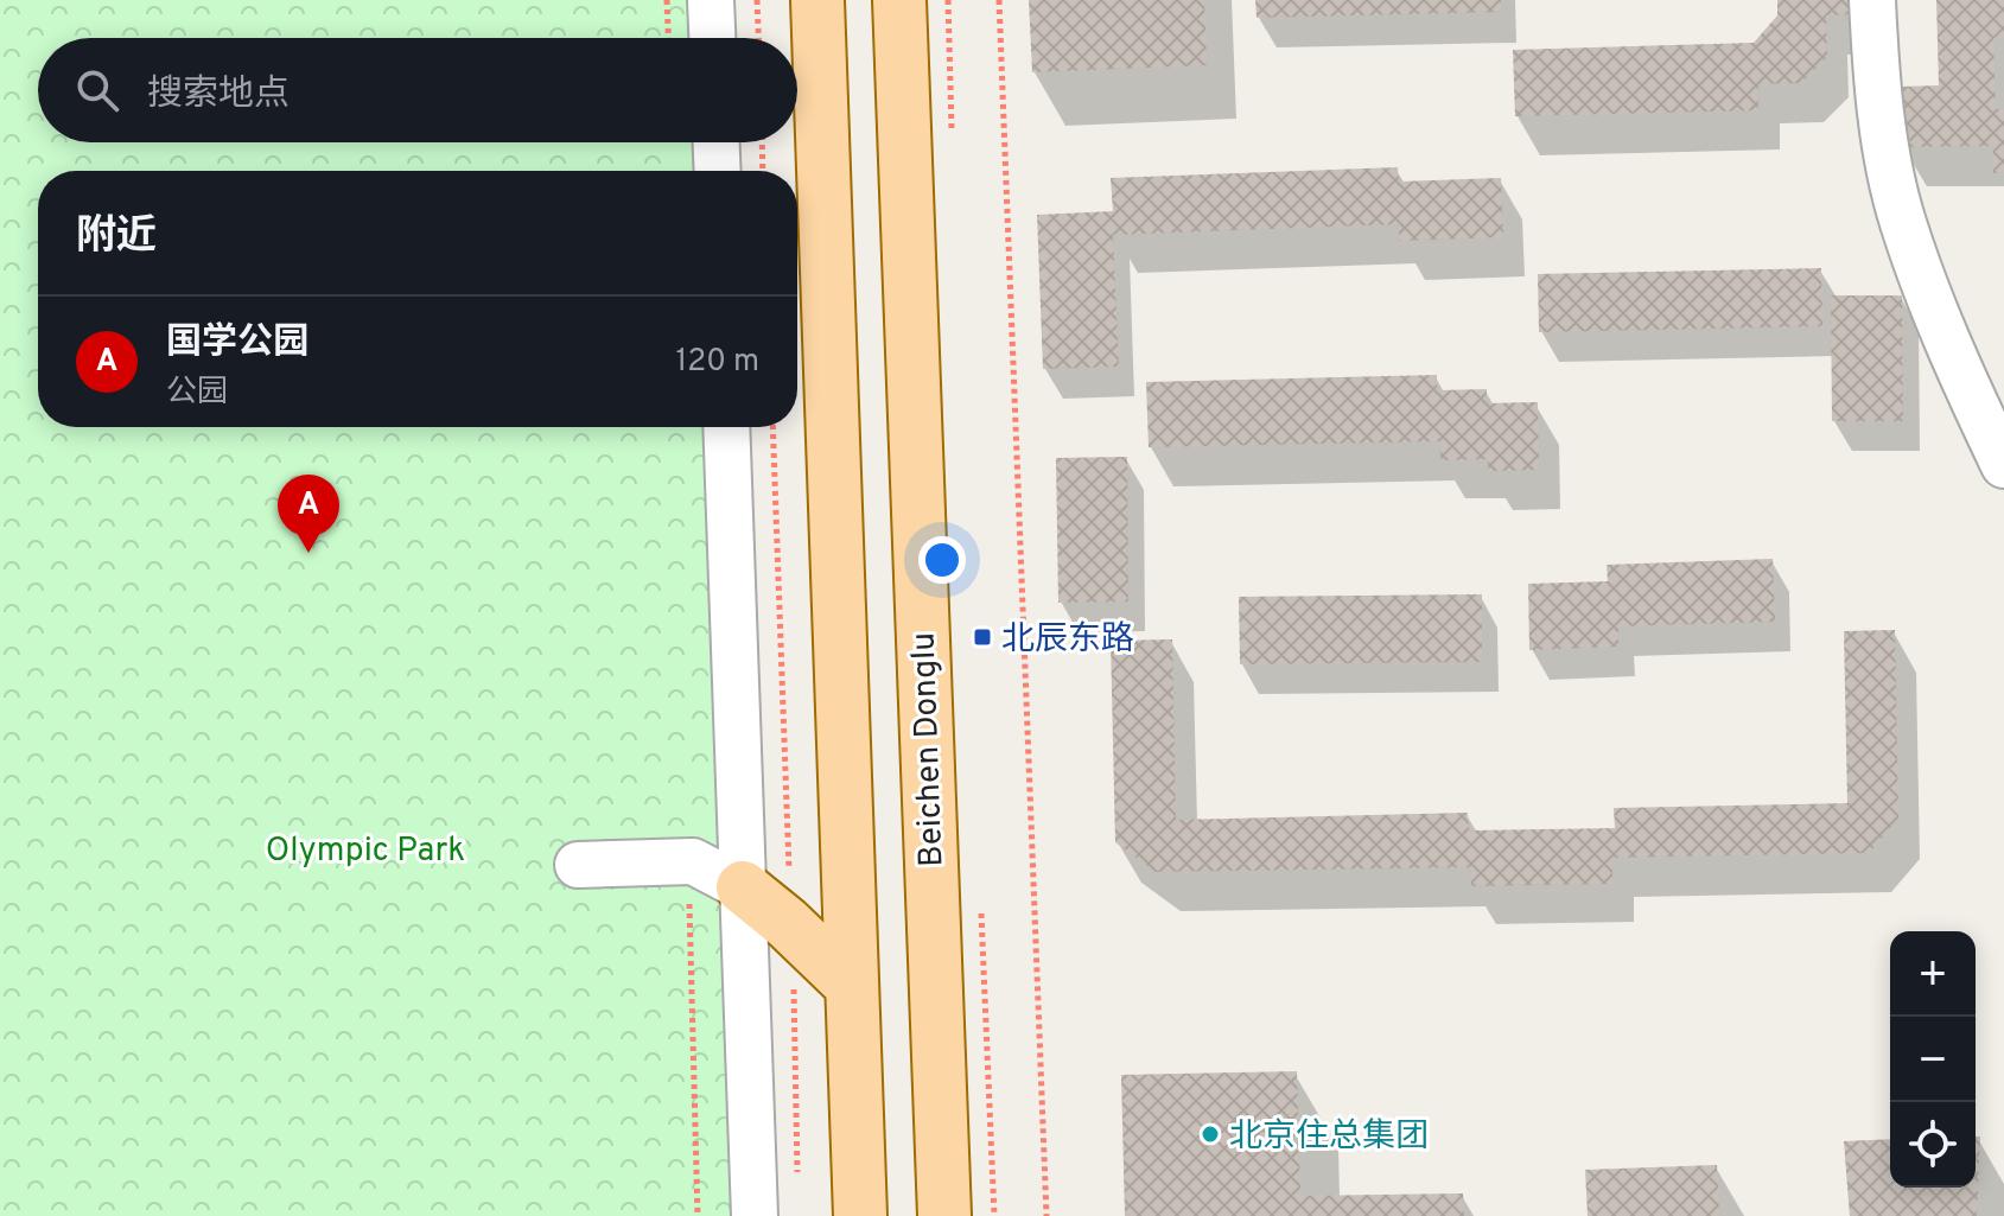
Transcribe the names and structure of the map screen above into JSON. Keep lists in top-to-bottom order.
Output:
{
  "streets": {
    "main road": ["Beichen Donglu"]
  },
  "parks": ["Olympic Park"],
  "places": {
    "transit": ["北辰东路"],
    "other": ["北京住总集团"]
  },
  "page": {
    "search": "搜索地点",
    "heading": "附近",
    "list": [
      {
        "mark": "A",
        "name": "国学公园",
        "note": "公园",
        "value": "120 m"
      }
    ],
    "pins": "A",
    "map_buttons": ["+", "−"]
  }
}
